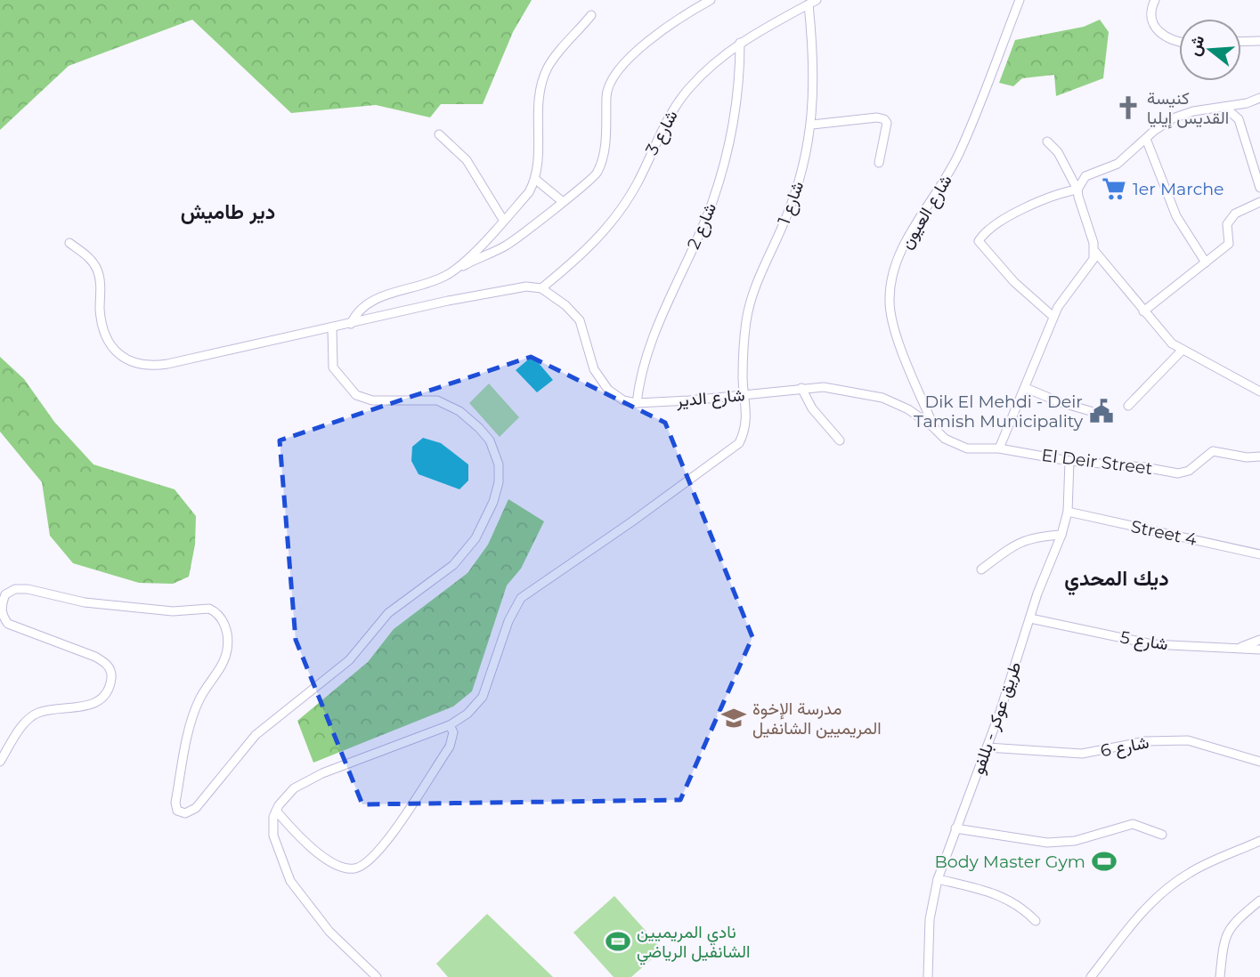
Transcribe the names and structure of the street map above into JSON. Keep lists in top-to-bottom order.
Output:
{
  "streets": {
    "street": [
      "شارع 3",
      "شارع 1",
      "شارع العيون",
      "شارع 2",
      "شارع الدير",
      "El Deir Street",
      "Street 4",
      "شارع 5",
      "طريق عوكر - بللفو",
      "شارع 6"
    ]
  },
  "crossings": [
    ["شارع 3", "شارع 1"],
    ["شارع 3", "شارع 2"],
    ["شارع 3", "شارع الدير"],
    ["شارع 1", "شارع الدير"],
    ["شارع العيون", "شارع الدير"],
    ["شارع العيون", "El Deir Street"],
    ["شارع 2", "شارع الدير"],
    ["شارع الدير", "El Deir Street"],
    ["El Deir Street", "طريق عوكر - بللفو"],
    ["Street 4", "طريق عوكر - بللفو"],
    ["شارع 5", "طريق عوكر - بللفو"],
    ["طريق عوكر - بللفو", "شارع 6"]
  ],
  "districts": ["دير طاميش", "ديك المحدي"],
  "places": {
    "church": ["كنيسة القديس إيليا"],
    "supermarket": ["1er Marche"],
    "public building": ["Dik El Mehdi - Deir Tamish Municipality"],
    "school or university": ["مدرسة الإخوة المريميين الشانفيل"],
    "sports": ["Body Master Gym", "نادي المريميين الشانفيل الرياضي"]
  },
  "north": "left"
}
